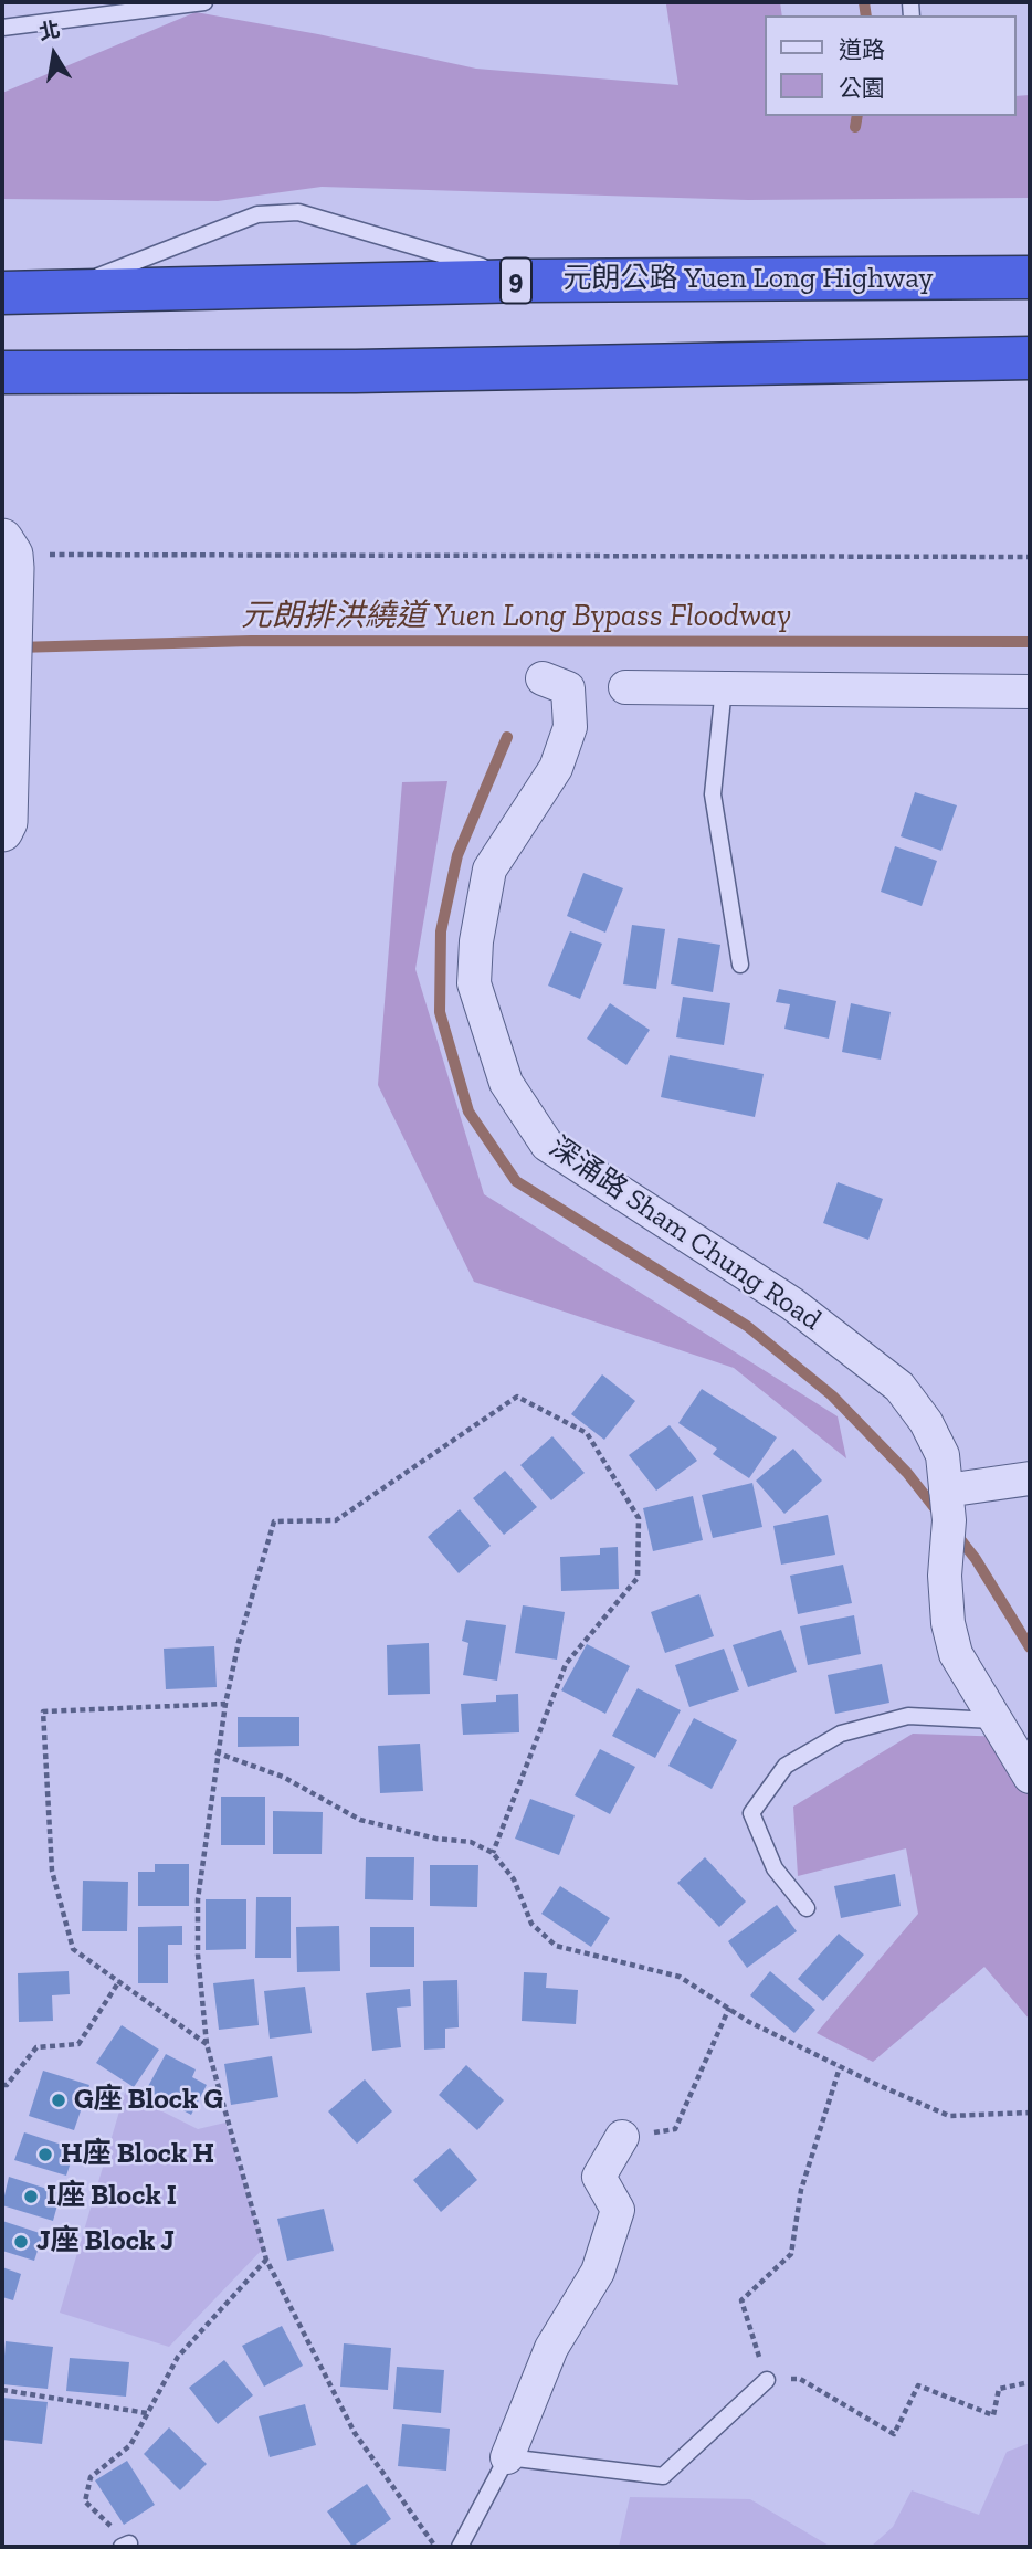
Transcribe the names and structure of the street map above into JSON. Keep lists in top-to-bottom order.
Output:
{
  "streets": {
    "highway": ["元朗公路 Yuen Long Highway", "9"],
    "street": ["深涌路 Sham Chung Road"]
  },
  "water": ["元朗排洪繞道 Yuen Long Bypass Floodway"],
  "places": [
    "G座 Block G",
    "H座 Block H",
    "I座 Block I",
    "J座 Block J"
  ],
  "legend": ["道路", "公園"],
  "north": "top"
}
